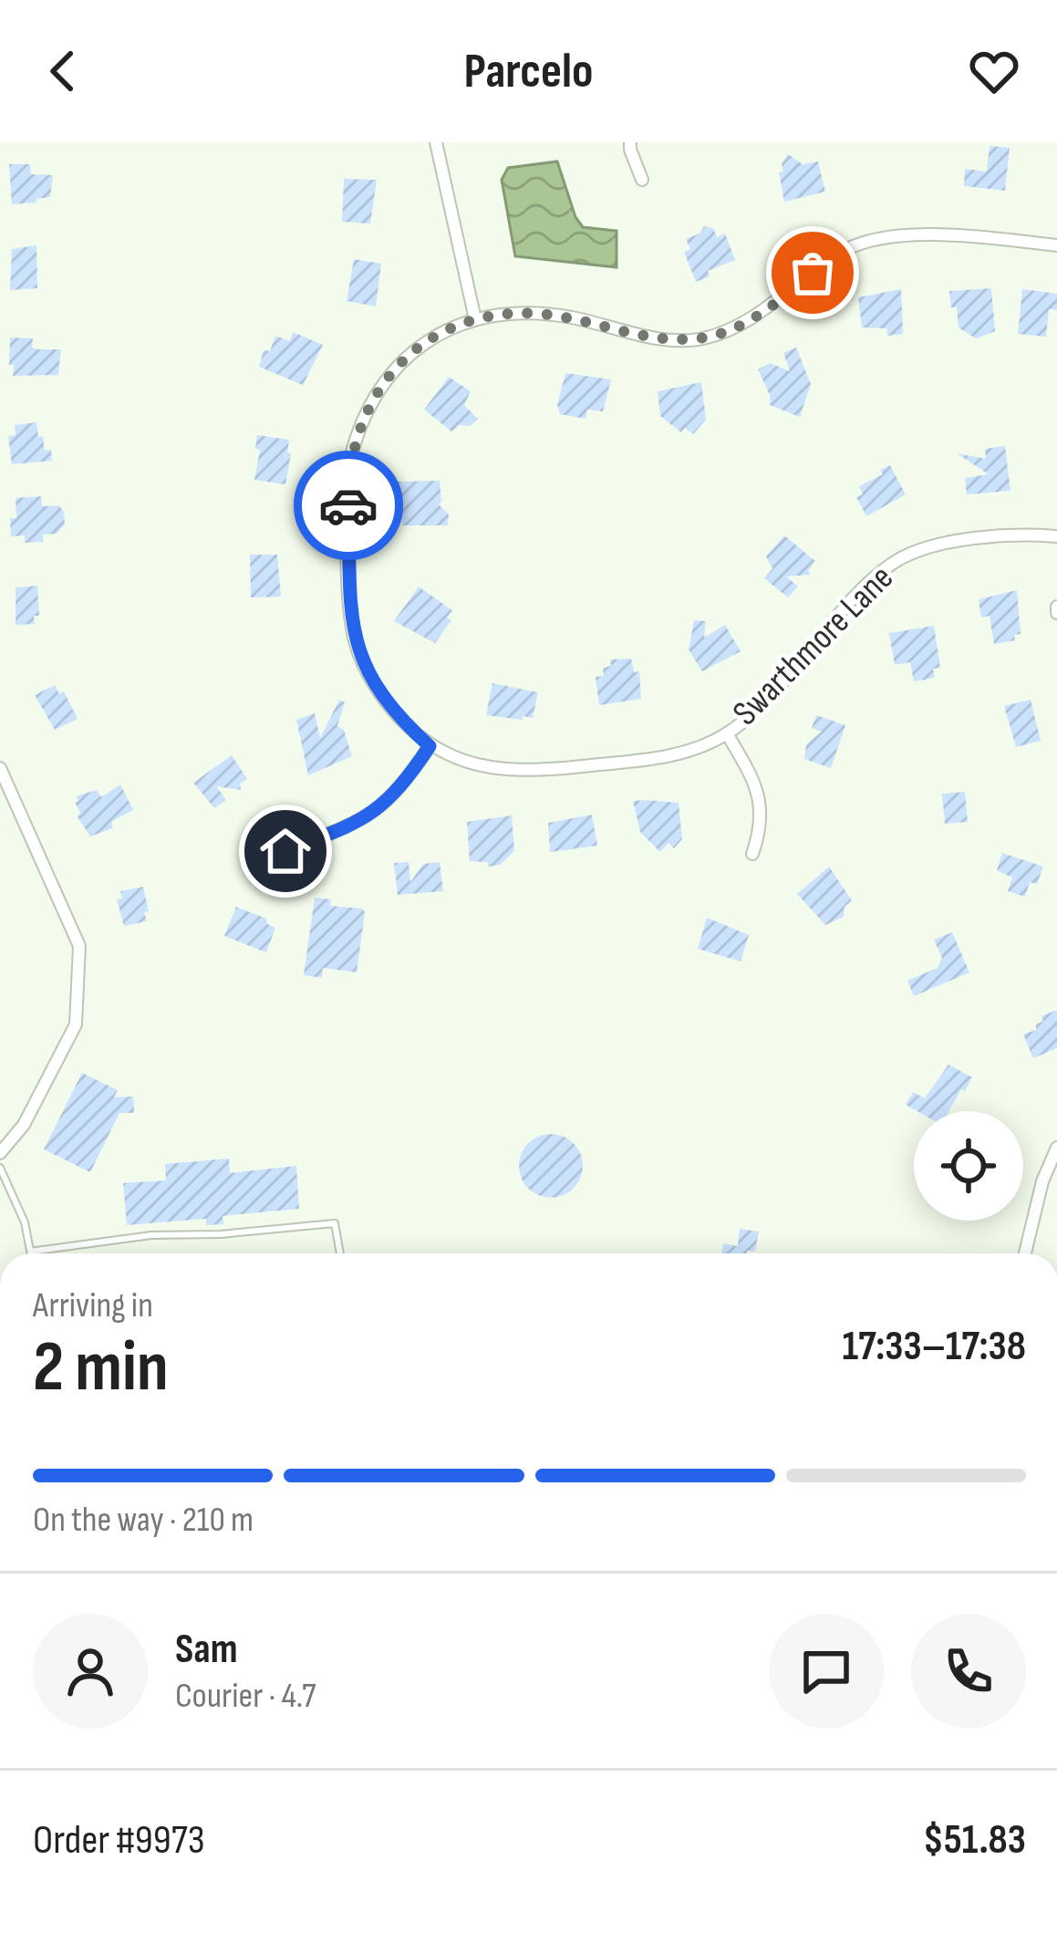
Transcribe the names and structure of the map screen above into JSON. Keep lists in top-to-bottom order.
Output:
{
  "streets": {
    "street": ["Swarthmore Lane"]
  },
  "page": {
    "header": "Parcelo",
    "heading": ["2 min", "Arriving in", "17:33–17:38"],
    "panel": [
      "Sam",
      "Courier · 4.7",
      "Order #9973",
      "$51.83"
    ],
    "bar": "On the way · 210 m"
  }
}
